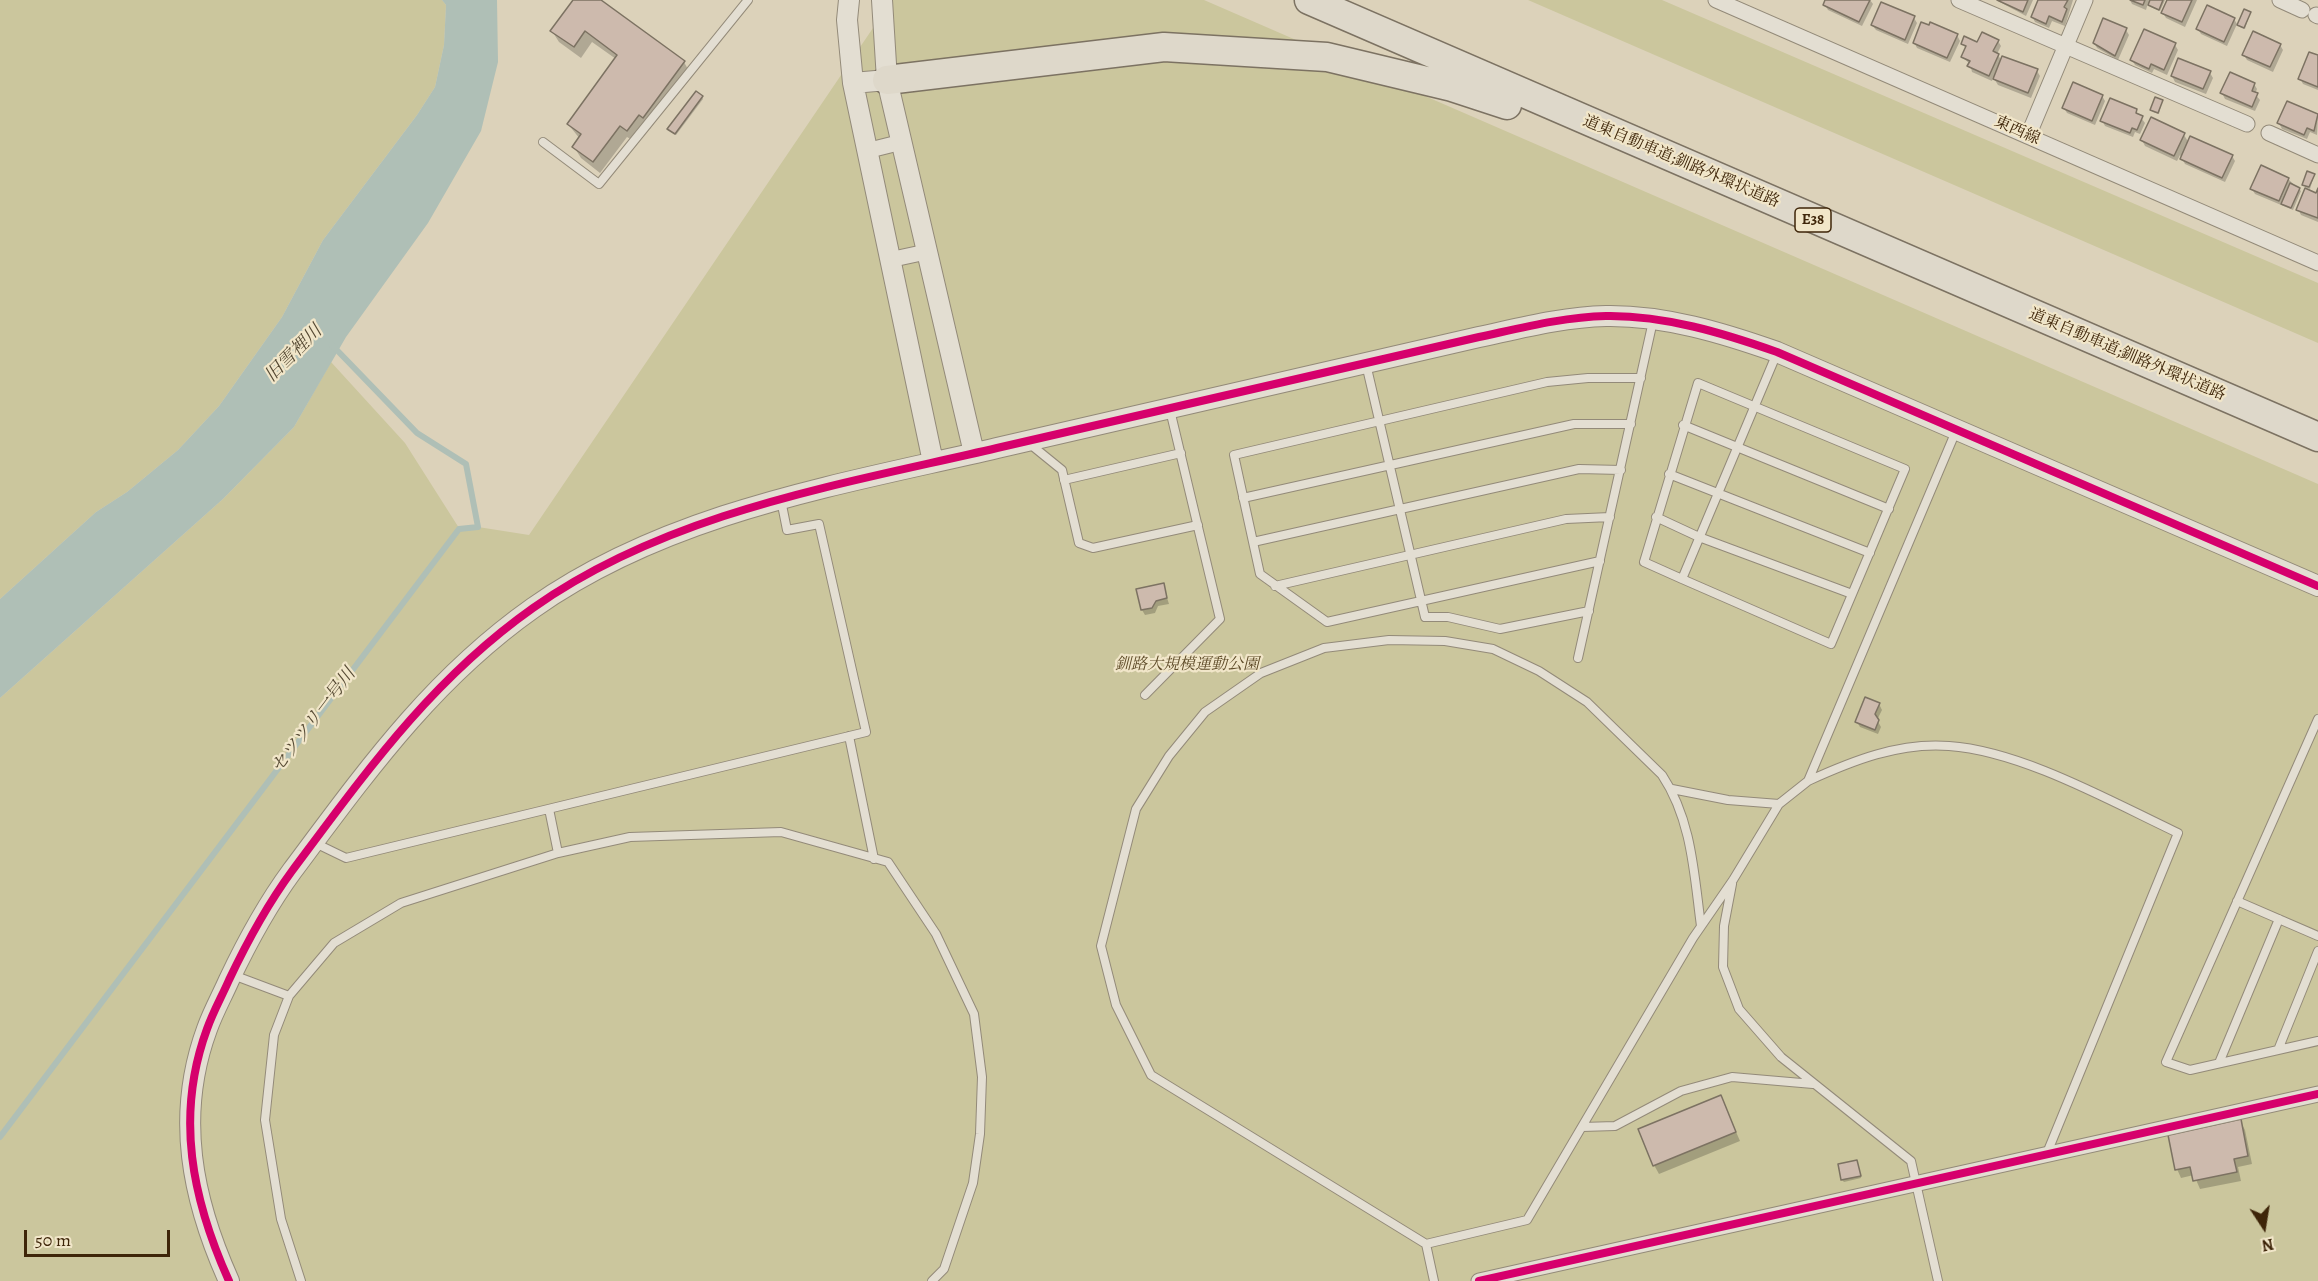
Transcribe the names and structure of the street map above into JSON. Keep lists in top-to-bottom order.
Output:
{
  "streets": {
    "highway": ["道東自動車道;釧路外環状道路", "E38"],
    "street": ["東西線"]
  },
  "water": ["旧雪裡川", "セツツリ一号川"],
  "parks": ["釧路大規模運動公園"],
  "scale_bar": "50 m",
  "north": "bottom"
}
